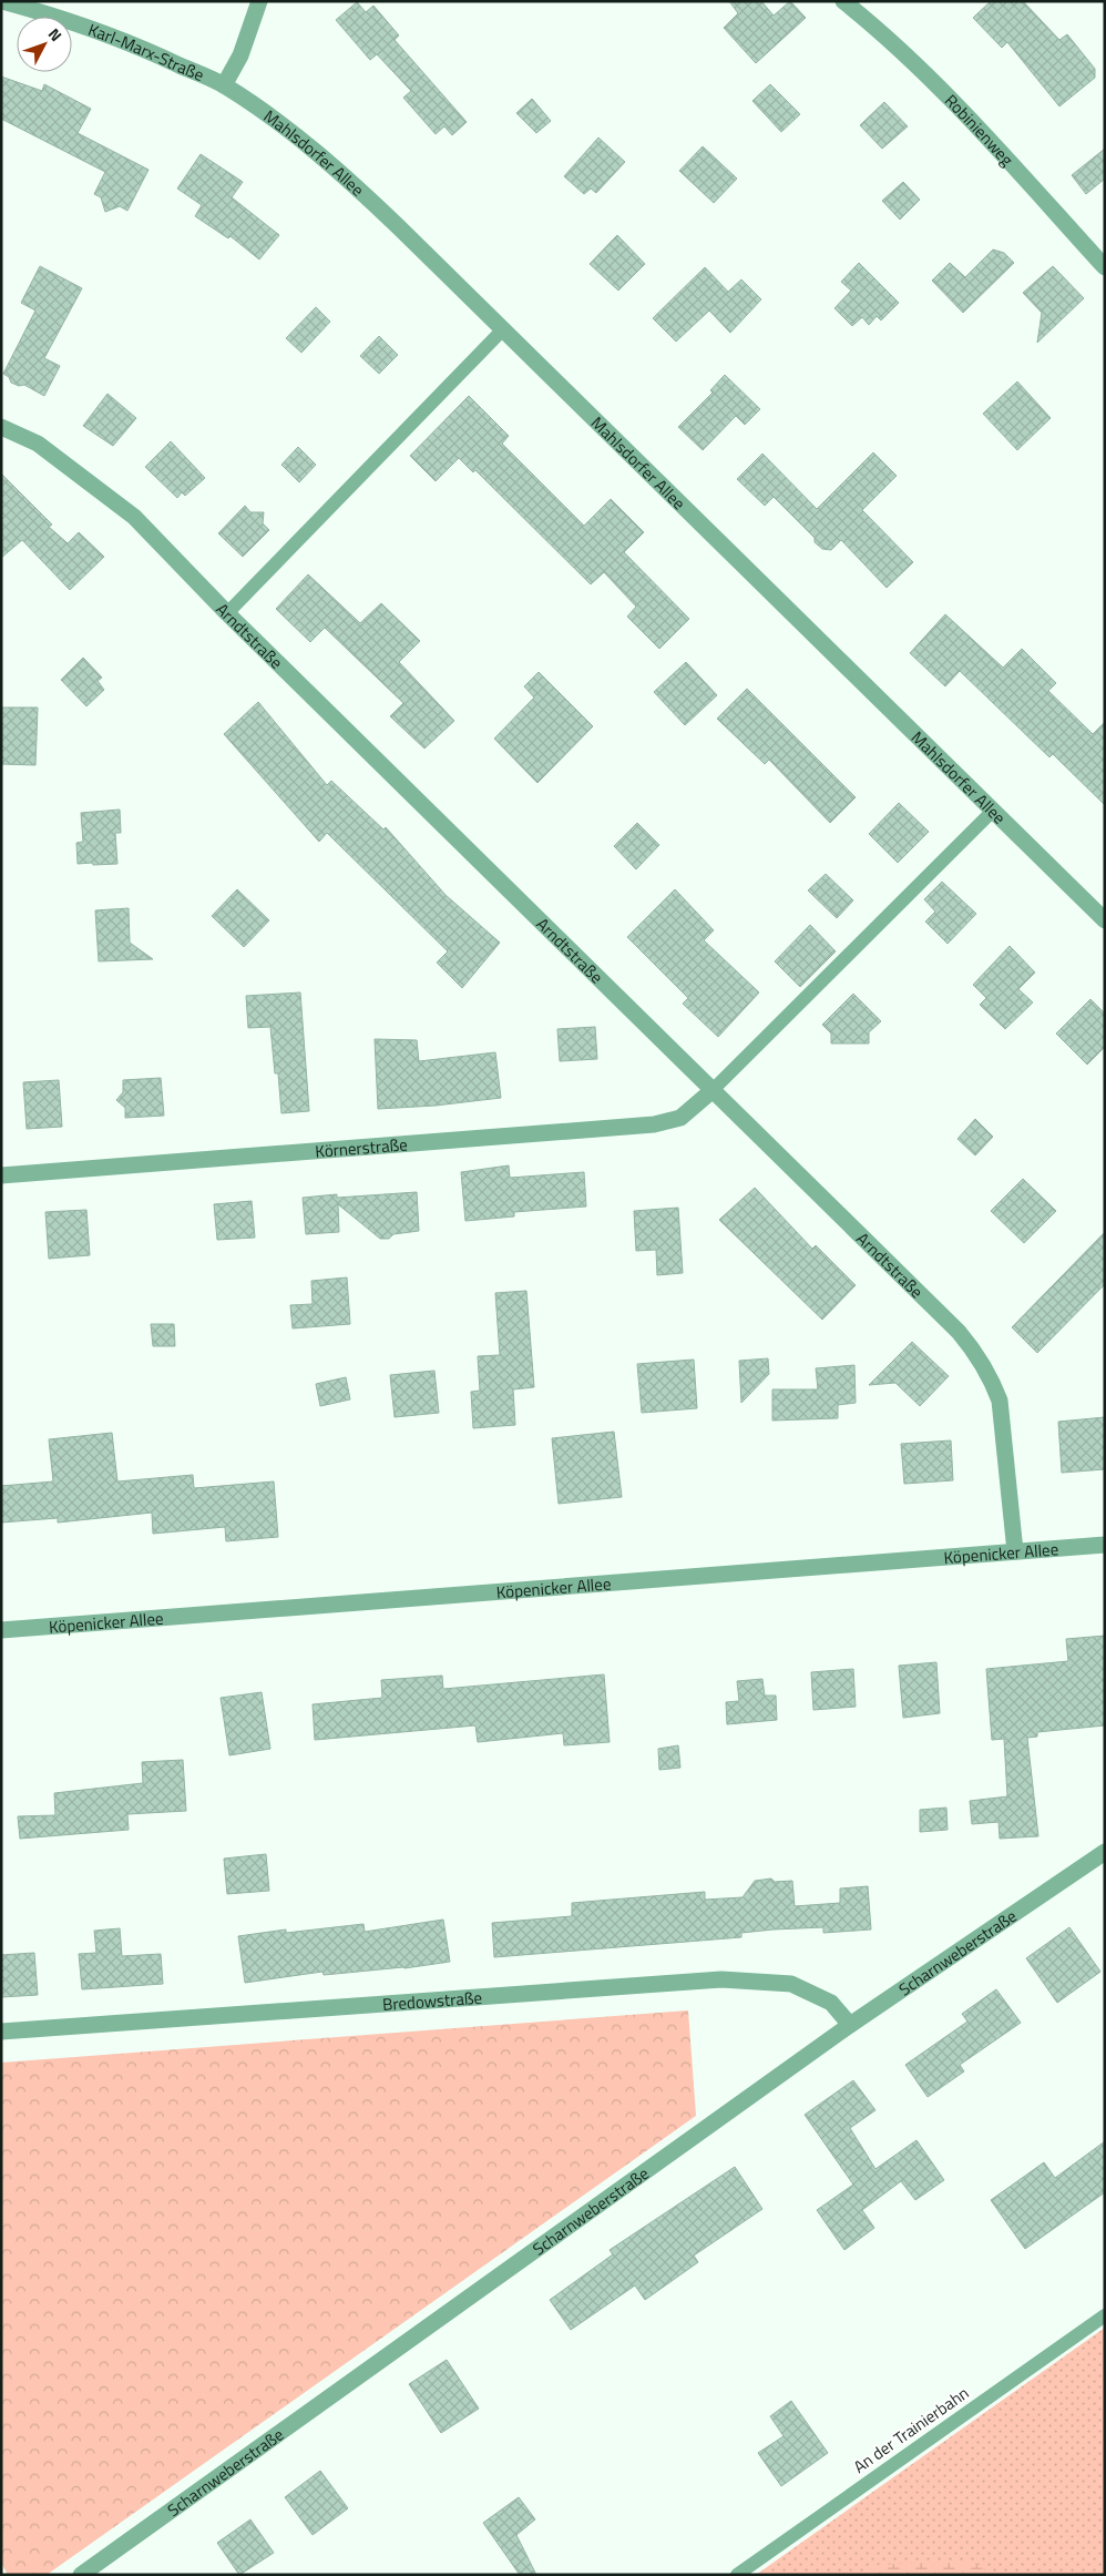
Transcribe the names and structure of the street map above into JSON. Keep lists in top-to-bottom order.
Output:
{
  "streets": {
    "street": [
      "Karl-Marx-Straße",
      "Robinienweg",
      "Mahlsdorfer Allee",
      "Arndtstraße",
      "Körnerstraße",
      "Köpenicker Allee",
      "Scharnweberstraße",
      "Bredowstraße"
    ],
    "lane": ["An der Trainierbahn"]
  },
  "crossings": [
    ["Karl-Marx-Straße", "Mahlsdorfer Allee"],
    ["Arndtstraße", "Körnerstraße"],
    ["Arndtstraße", "Köpenicker Allee"],
    ["Scharnweberstraße", "Bredowstraße"]
  ],
  "north": "top right"
}
